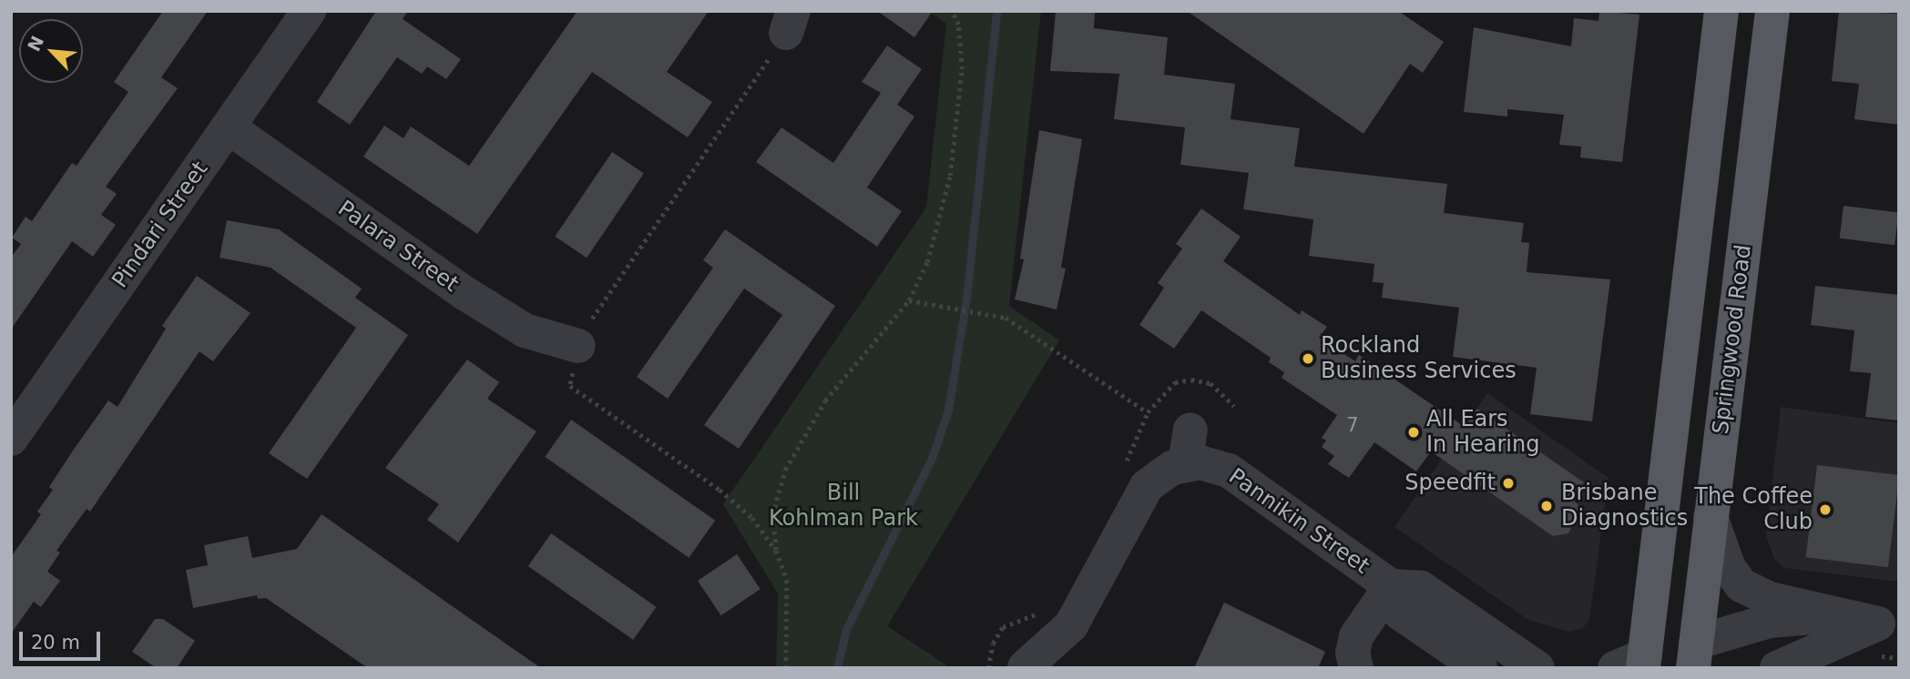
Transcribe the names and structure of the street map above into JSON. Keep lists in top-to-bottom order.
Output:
{
  "streets": {
    "main road": ["Springwood Road"],
    "street": ["Pindari Street", "Palara Street", "Pannikin Street"]
  },
  "crossings": [
    ["Pindari Street", "Palara Street"]
  ],
  "parks": ["Bill Kohlman Park"],
  "places": [
    "Rockland Business Services",
    "All Ears In Hearing",
    "Speedfit",
    "Brisbane Diagnostics",
    "The Coffee Club"
  ],
  "house_numbers": ["7"],
  "scale_bar": "20 m",
  "north": "top left"
}
